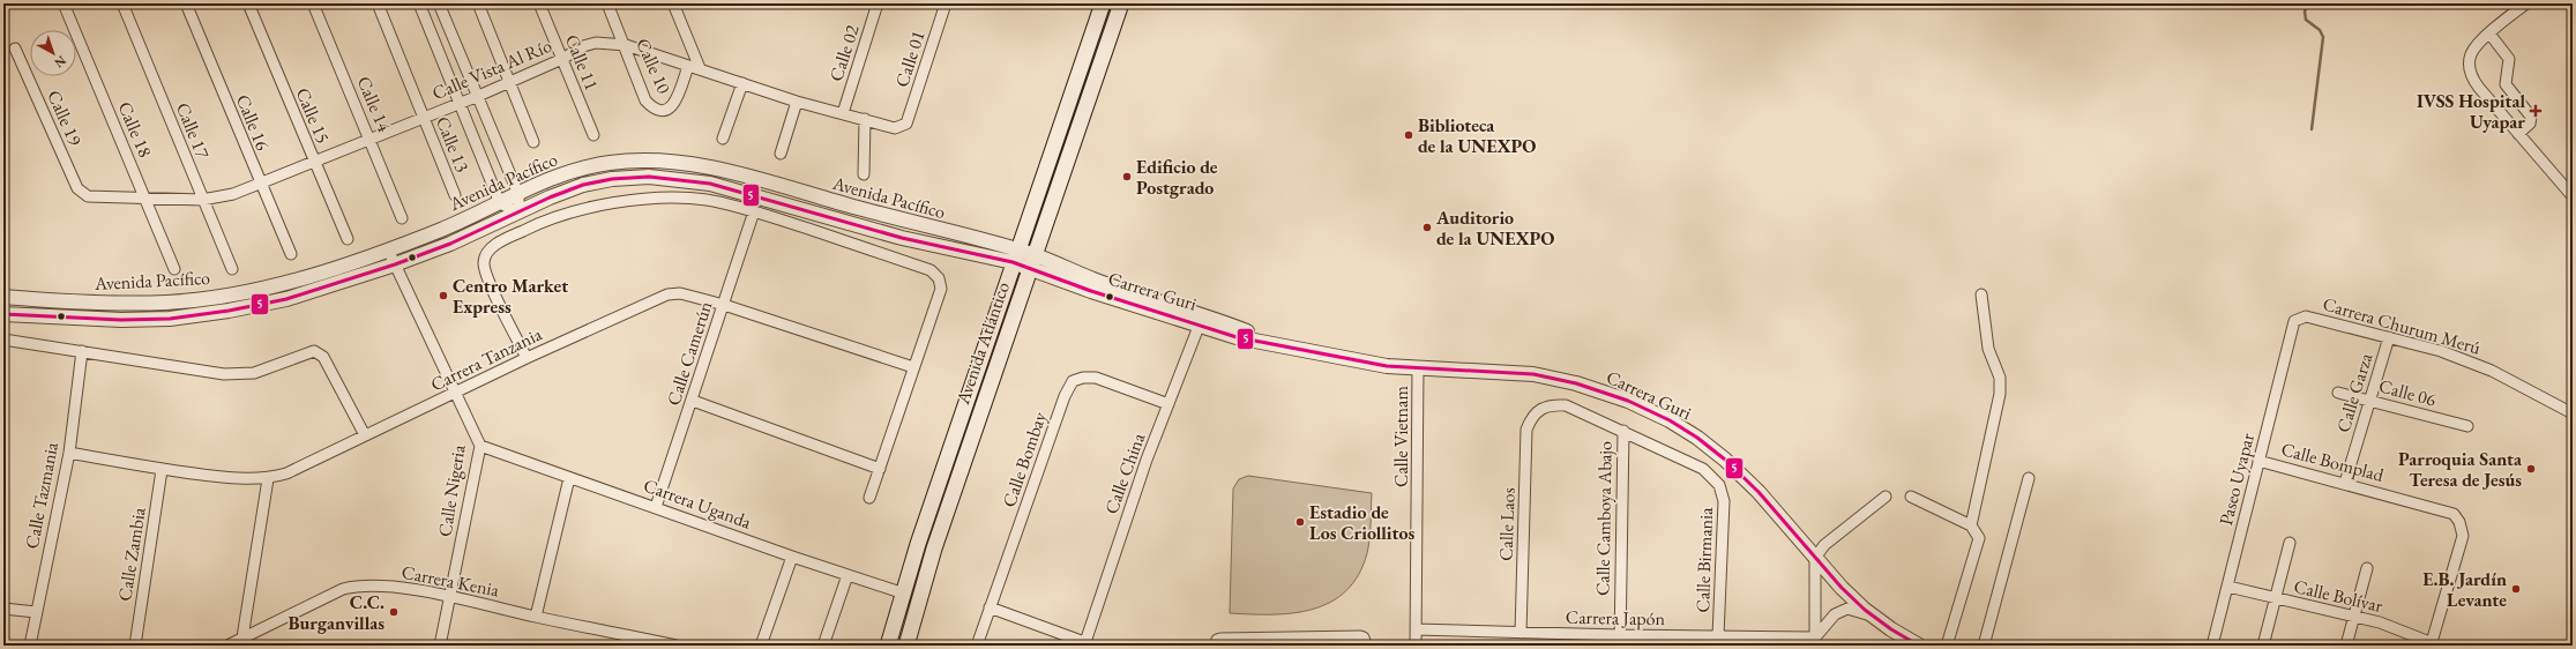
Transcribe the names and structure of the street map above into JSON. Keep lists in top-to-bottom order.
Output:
{
  "streets": {
    "main road": ["Avenida Atlántico"],
    "street": [
      "Calle 02",
      "Calle 01",
      "Calle 11",
      "Calle 10",
      "Calle Vista Al Río",
      "Calle 14",
      "Calle 15",
      "Calle 19",
      "Calle 16",
      "Calle 18",
      "Calle 17",
      "Calle 13",
      "Avenida Pacífico",
      "Carrera Guri",
      "Carrera Churum Merú",
      "Calle Camerún",
      "Carrera Tanzania",
      "Calle Garza",
      "Calle 06",
      "Calle Vietnam",
      "Calle Bombay",
      "Calle Bomplad",
      "Calle China",
      "Paseo Uyapar",
      "Calle Nigeria",
      "Calle Tazmania",
      "Carrera Uganda",
      "Calle Camboya Abajo",
      "Calle Laos",
      "Calle Zambia",
      "Calle Birmania",
      "Carrera Kenia",
      "Calle Bolívar",
      "Carrera Japón"
    ]
  },
  "crossings": [
    ["Calle 02", "Calle Vista Al Río"],
    ["Calle 01", "Calle Vista Al Río"],
    ["Calle 11", "Calle Vista Al Río"],
    ["Calle 10", "Calle Vista Al Río"],
    ["Calle Vista Al Río", "Calle 14"],
    ["Calle Vista Al Río", "Calle 15"],
    ["Calle Vista Al Río", "Calle 19"],
    ["Calle Vista Al Río", "Calle 16"],
    ["Calle Vista Al Río", "Calle 18"],
    ["Calle Vista Al Río", "Calle 17"],
    ["Calle Vista Al Río", "Calle 13"],
    ["Avenida Pacífico", "Carrera Guri"],
    ["Avenida Pacífico", "Avenida Atlántico"],
    ["Avenida Pacífico", "Calle Nigeria"],
    ["Carrera Guri", "Avenida Atlántico"],
    ["Carrera Guri", "Calle Vietnam"],
    ["Carrera Guri", "Calle China"],
    ["Carrera Churum Merú", "Calle Garza"],
    ["Carrera Churum Merú", "Paseo Uyapar"],
    ["Avenida Atlántico", "Carrera Uganda"],
    ["Calle Camerún", "Carrera Tanzania"],
    ["Calle Camerún", "Carrera Uganda"],
    ["Carrera Tanzania", "Calle Nigeria"],
    ["Carrera Tanzania", "Calle Tazmania"],
    ["Carrera Tanzania", "Calle Zambia"],
    ["Calle Garza", "Calle 06"],
    ["Calle Garza", "Calle Bomplad"],
    ["Calle Vietnam", "Carrera Japón"],
    ["Calle Bombay", "Calle China"],
    ["Calle Bomplad", "Paseo Uyapar"],
    ["Calle Bomplad", "Calle Bolívar"],
    ["Paseo Uyapar", "Calle Bolívar"],
    ["Calle Nigeria", "Carrera Uganda"],
    ["Calle Nigeria", "Carrera Kenia"],
    ["Calle Camboya Abajo", "Calle Laos"],
    ["Calle Camboya Abajo", "Calle Birmania"],
    ["Calle Camboya Abajo", "Carrera Japón"],
    ["Calle Laos", "Calle Birmania"],
    ["Calle Laos", "Carrera Japón"],
    ["Calle Birmania", "Carrera Japón"]
  ],
  "places": {
    "health": ["IVSS Hospital Uyapar"],
    "other": [
      "Biblioteca de la UNEXPO",
      "Edificio de Postgrado",
      "Auditorio de la UNEXPO",
      "Centro Market Express",
      "Parroquia Santa Teresa de Jesús",
      "Estadio de Los Criollitos",
      "E.B. Jardín Levante",
      "C.C. Burganvillas"
    ]
  },
  "lines": ["transit line 5"],
  "north": "bottom right"
}
